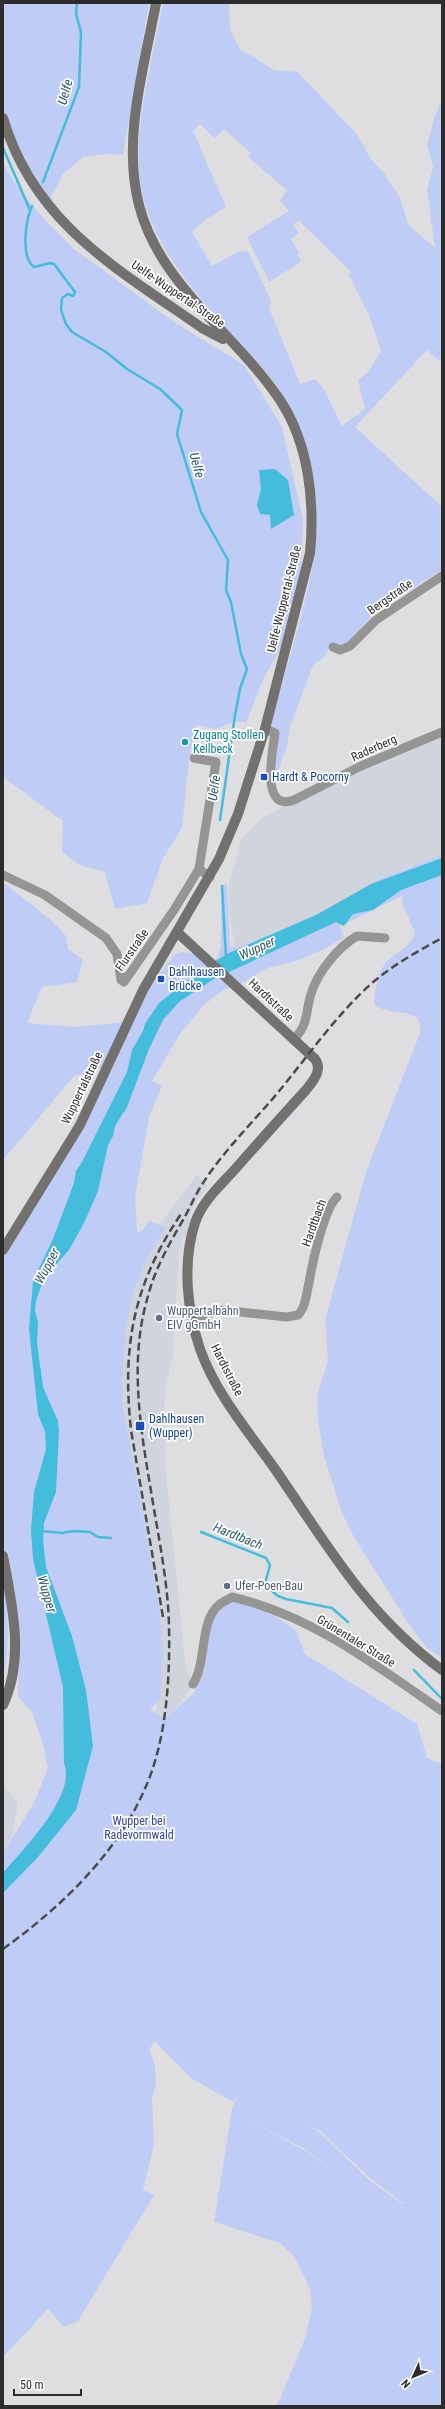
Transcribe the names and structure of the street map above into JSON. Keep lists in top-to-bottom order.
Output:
{
  "streets": {
    "main road": ["Uelfe-Wuppertal-Straße", "Hardtstraße", "Wuppertalstraße"],
    "street": [
      "Bergstraße",
      "Raderberg",
      "Flurstraße",
      "Hardtbach",
      "Grünentaler Straße"
    ]
  },
  "crossings": [
    ["Uelfe-Wuppertal-Straße", "Raderberg"],
    ["Uelfe-Wuppertal-Straße", "Hardtstraße"],
    ["Uelfe-Wuppertal-Straße", "Wuppertalstraße"],
    ["Hardtstraße", "Wuppertalstraße"],
    ["Hardtstraße", "Hardtbach"]
  ],
  "water": ["Uelfe", "Wupper", "Hardtbach"],
  "parks": ["Wupper bei Radevormwald"],
  "places": {
    "other": ["Zugang Stollen Keilbeck", "Wuppertalbahn EIV gGmbH", "Ufer-Poen-Bau"],
    "transit": ["Hardt & Pocorny", "Dahlhausen Brücke", "Dahlhausen (Wupper)"]
  },
  "scale_bar": "50 m",
  "north": "bottom left"
}
